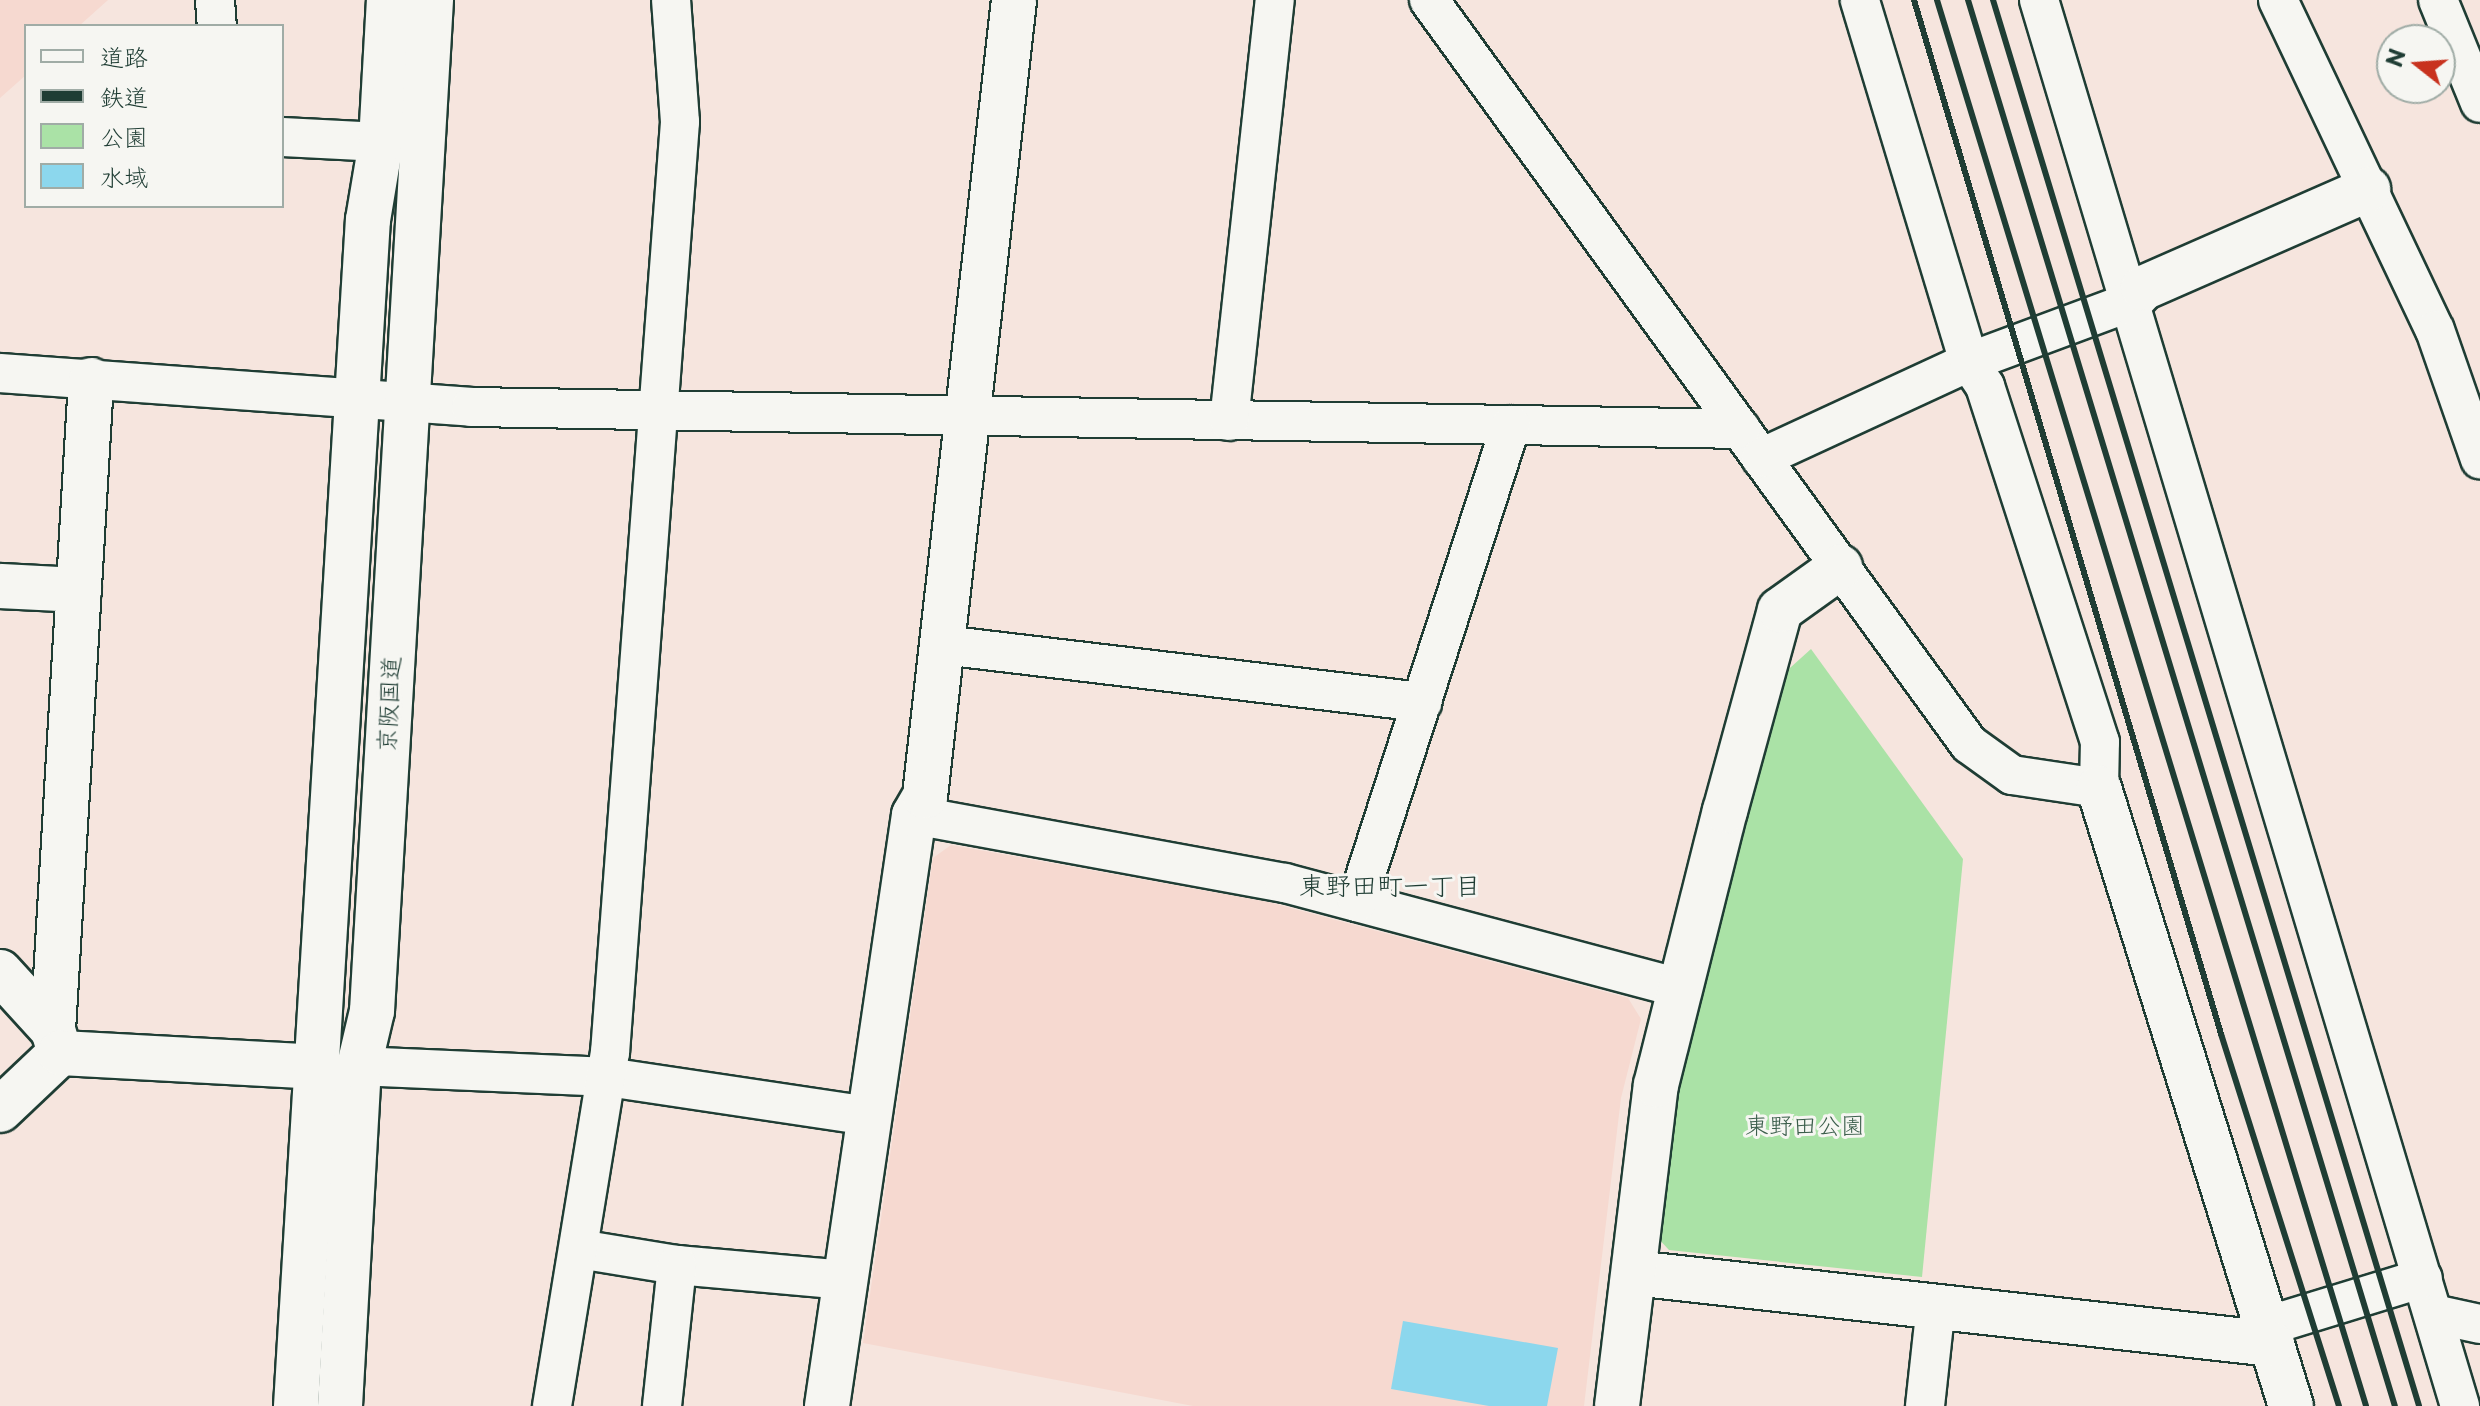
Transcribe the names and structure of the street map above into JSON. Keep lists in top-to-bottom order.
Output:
{
  "streets": {
    "main road": ["京阪国道"]
  },
  "districts": ["東野田町一丁目"],
  "parks": ["東野田公園"],
  "legend": [
    "道路",
    "鉄道",
    "公園",
    "水域"
  ],
  "north": "left"
}
